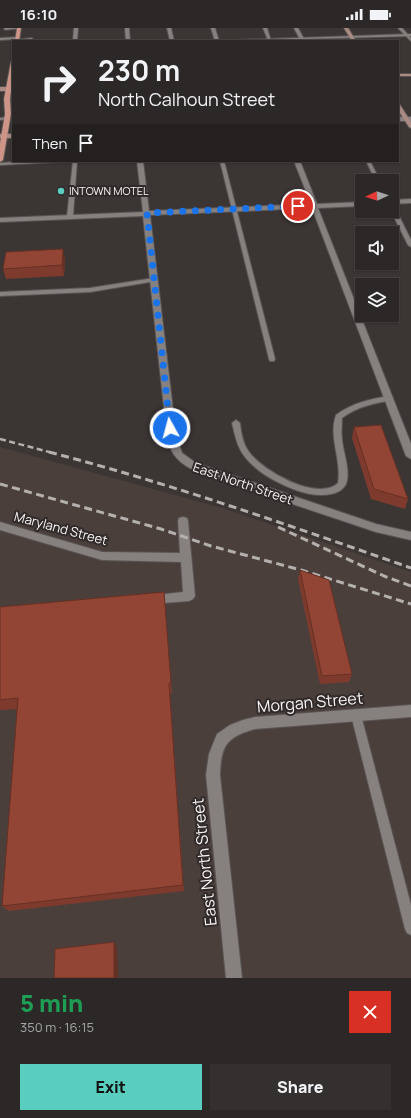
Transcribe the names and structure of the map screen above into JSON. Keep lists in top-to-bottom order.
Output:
{
  "streets": {
    "street": ["East North Street", "Maryland Street", "Morgan Street"]
  },
  "crossings": [
    ["East North Street", "Morgan Street"]
  ],
  "places": ["INTOWN MOTEL"],
  "north": "left",
  "page": {
    "status": "16:10",
    "turn": ["230 m", "North Calhoun Street"],
    "then": "Then",
    "heading": ["5 min", "350 m · 16:15"],
    "buttons": ["Exit", "Share"]
  }
}
